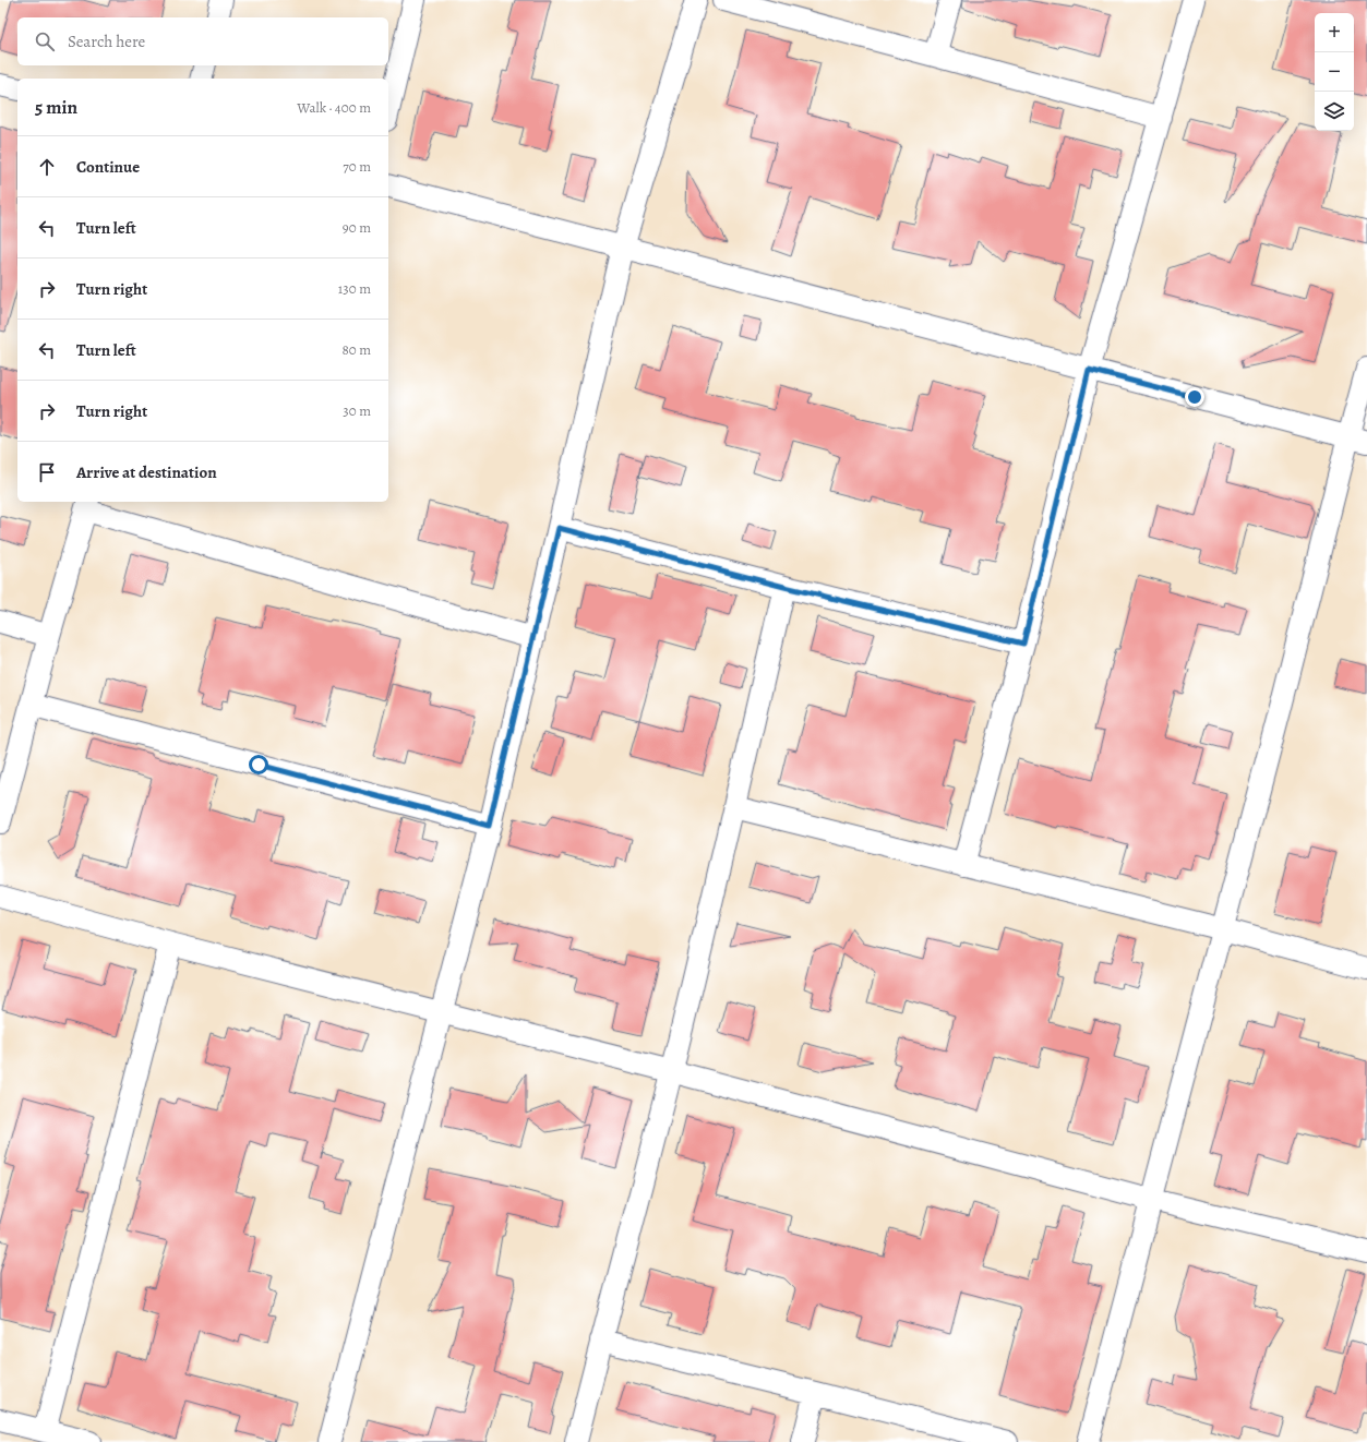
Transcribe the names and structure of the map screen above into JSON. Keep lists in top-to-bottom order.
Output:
{
  "page": {
    "map_buttons": ["+", "−"],
    "search": "Search here",
    "heading": ["5 min", "Walk · 400 m"],
    "list": [
      ["Continue", "70 m"],
      ["Turn left", "90 m"],
      ["Turn right", "130 m"],
      ["Turn left", "80 m"],
      ["Turn right", "30 m"],
      "Arrive at destination"
    ]
  }
}
